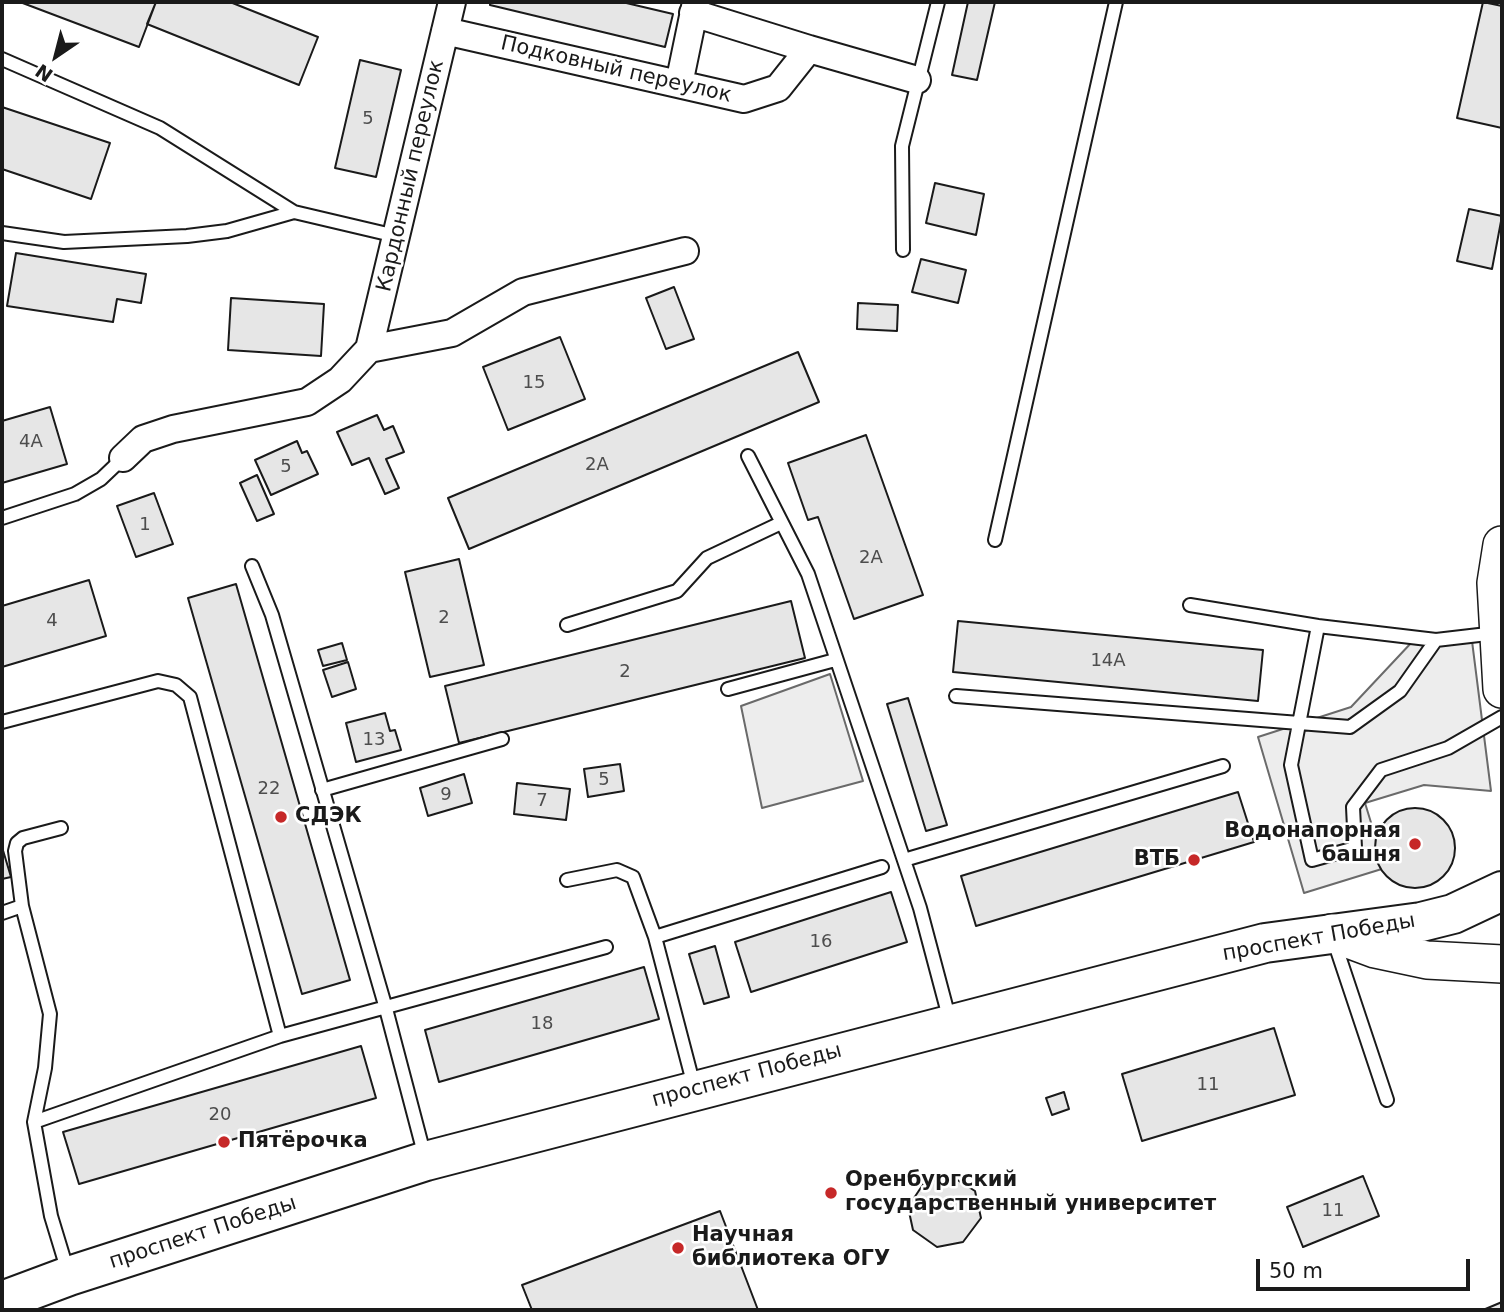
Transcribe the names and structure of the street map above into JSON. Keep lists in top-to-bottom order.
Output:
{
  "streets": {
    "main road": ["проспект Победы"],
    "street": ["Подковный переулок", "Кардонный переулок"]
  },
  "crossings": [
    ["Подковный переулок", "Кардонный переулок"]
  ],
  "places": [
    "СДЭК",
    "Водонапорная башня",
    "ВТБ",
    "Пятёрочка",
    "Оренбургский государственный университет",
    "Научная библиотека ОГУ"
  ],
  "house_numbers": [
    "5",
    "15",
    "4А",
    "2А",
    "5",
    "1",
    "2А",
    "2",
    "4",
    "14А",
    "2",
    "13",
    "5",
    "22",
    "9",
    "7",
    "16",
    "18",
    "11",
    "20",
    "11"
  ],
  "scale_bar": "50 m",
  "north": "bottom left"
}
